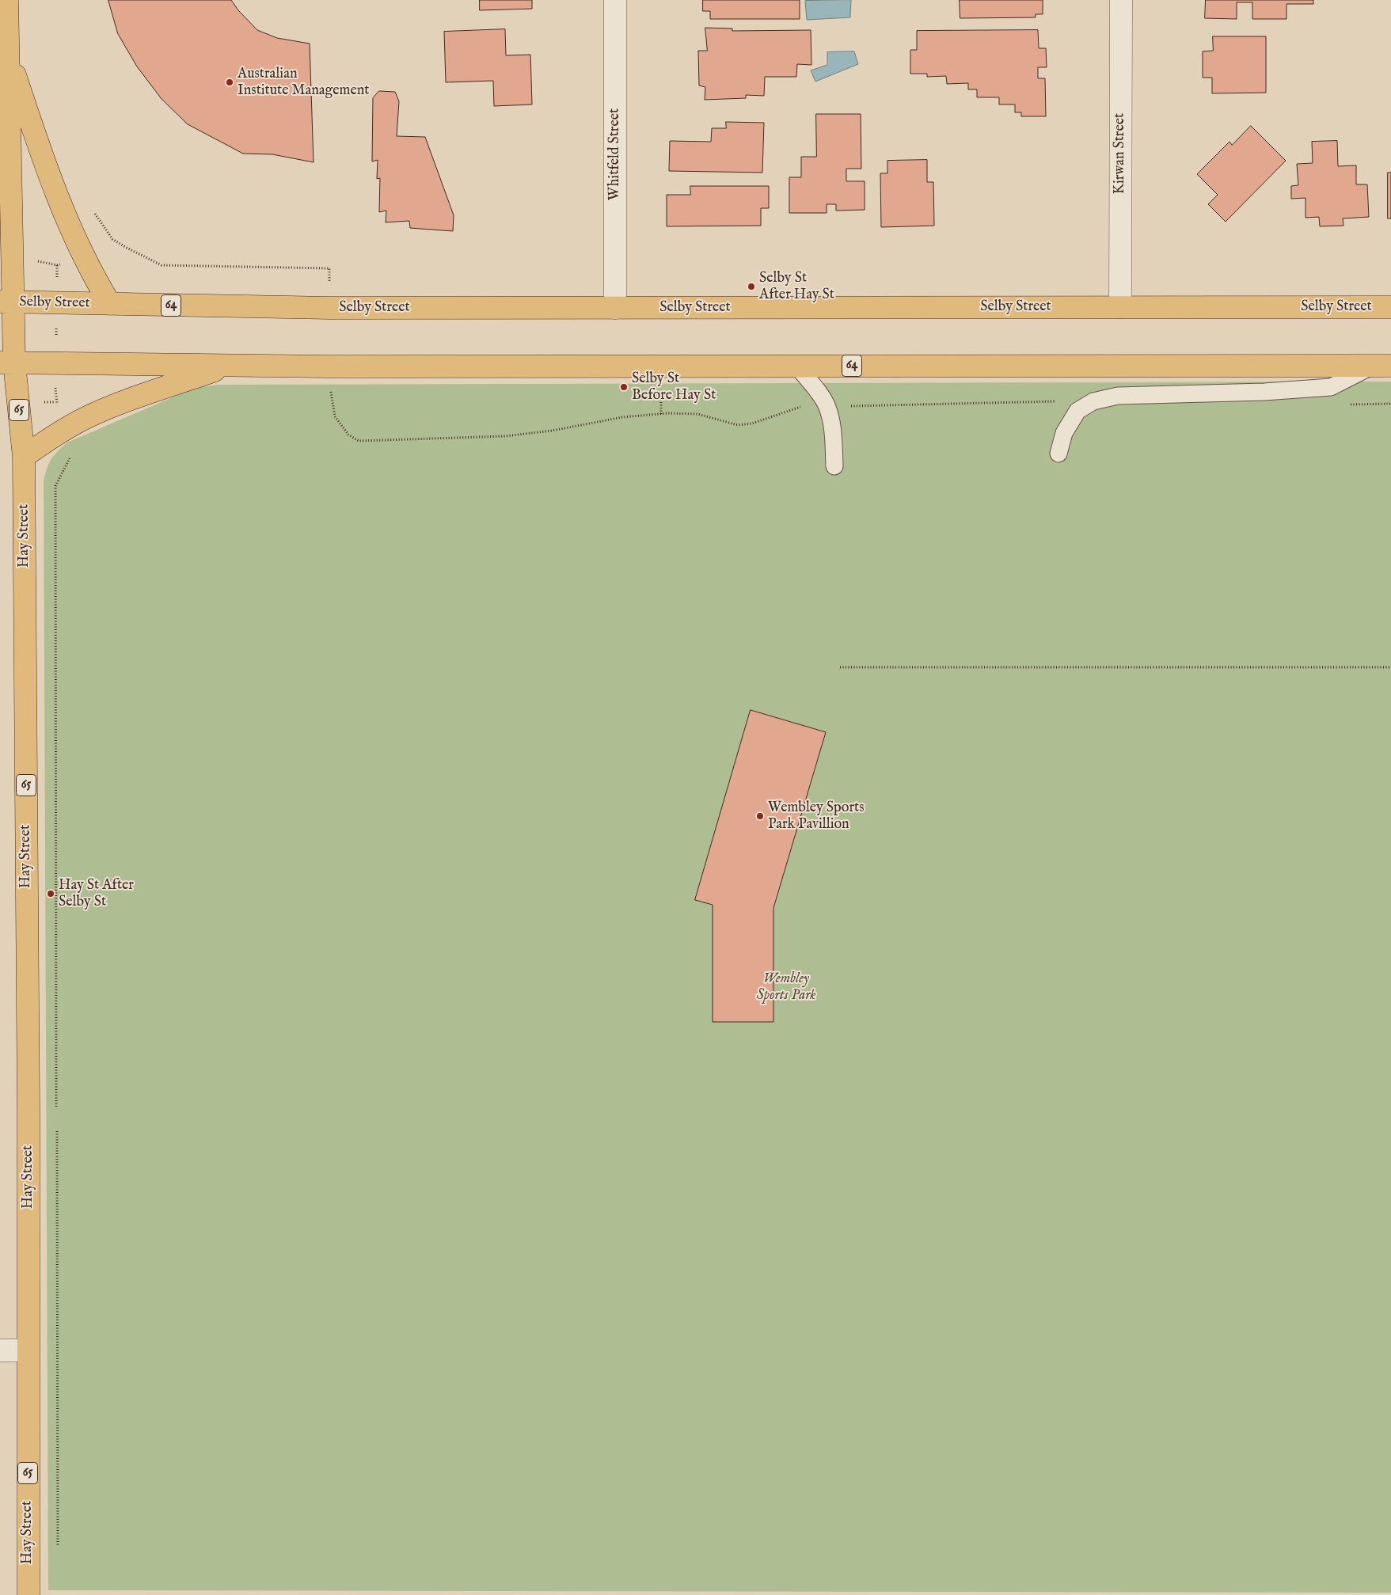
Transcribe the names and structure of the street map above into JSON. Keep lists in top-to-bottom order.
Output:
{
  "streets": {
    "main road": [
      "Selby Street",
      "64",
      "65",
      "Hay Street"
    ],
    "street": ["Kirwan Street", "Whitfeld Street"]
  },
  "crossings": [
    ["Kirwan Street", "Selby Street"],
    ["Whitfeld Street", "Selby Street"],
    ["Selby Street", "65"],
    ["64", "65"],
    ["64", "Hay Street"],
    ["65", "Hay Street"]
  ],
  "parks": ["Wembley Sports Park"],
  "places": [
    "Australian Institute Management",
    "Selby St After Hay St",
    "Selby St Before Hay St",
    "Wembley Sports Park Pavillion",
    "Hay St After Selby St"
  ]
}
